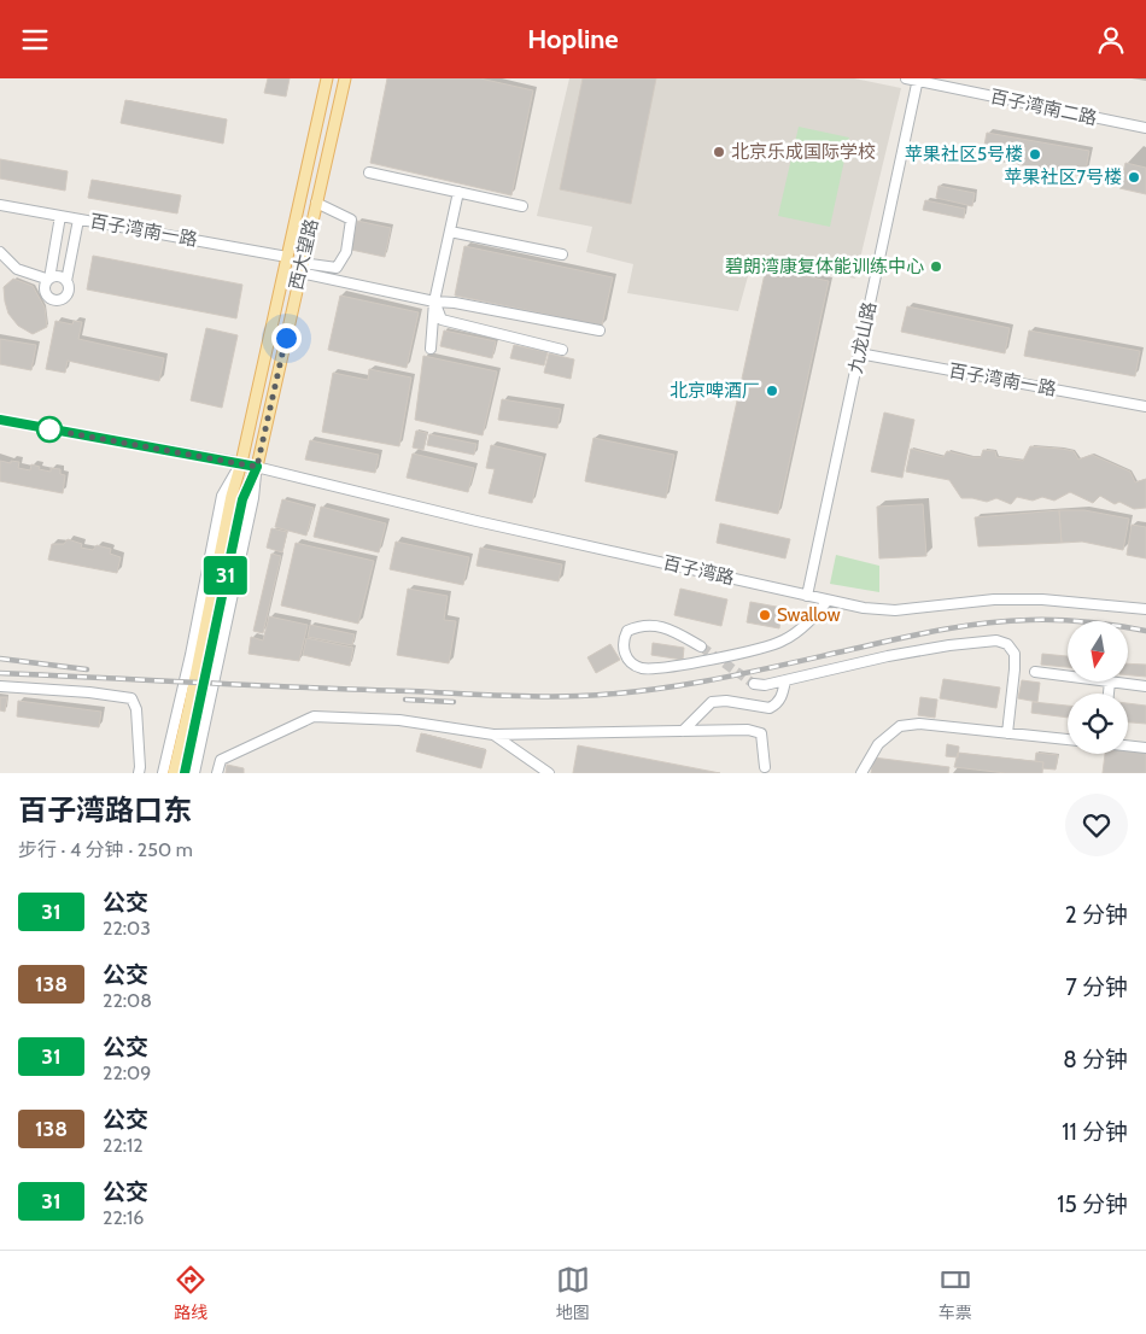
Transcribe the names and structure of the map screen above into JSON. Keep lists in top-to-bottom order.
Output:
{
  "streets": {
    "main road": ["西大望路"],
    "street": [
      "百子湾南二路",
      "百子湾南一路",
      "九龙山路",
      "百子湾路"
    ]
  },
  "crossings": [
    ["百子湾南二路", "九龙山路"],
    ["百子湾南一路", "西大望路"],
    ["百子湾南一路", "九龙山路"],
    ["西大望路", "百子湾路"],
    ["九龙山路", "百子湾路"]
  ],
  "places": [
    "北京乐成国际学校",
    "苹果社区5号楼",
    "苹果社区7号楼",
    "碧朗湾康复体能训练中心",
    "北京啤酒厂",
    "Swallow"
  ],
  "lines": ["bus line 31"],
  "north": "bottom",
  "page": {
    "header": "Hopline",
    "on_map": "31",
    "heading": ["百子湾路口东", "步行 · 4 分钟 · 250 m"],
    "list": [
      {
        "mark": "31",
        "name": "公交",
        "note": "22:03",
        "value": "2 分钟"
      },
      {
        "mark": "138",
        "name": "公交",
        "note": "22:08",
        "value": "7 分钟"
      },
      {
        "mark": "31",
        "name": "公交",
        "note": "22:09",
        "value": "8 分钟"
      },
      {
        "mark": "138",
        "name": "公交",
        "note": "22:12",
        "value": "11 分钟"
      },
      {
        "mark": "31",
        "name": "公交",
        "note": "22:16",
        "value": "15 分钟"
      }
    ],
    "tabs": ["路线", "地图", "车票"]
  }
}
